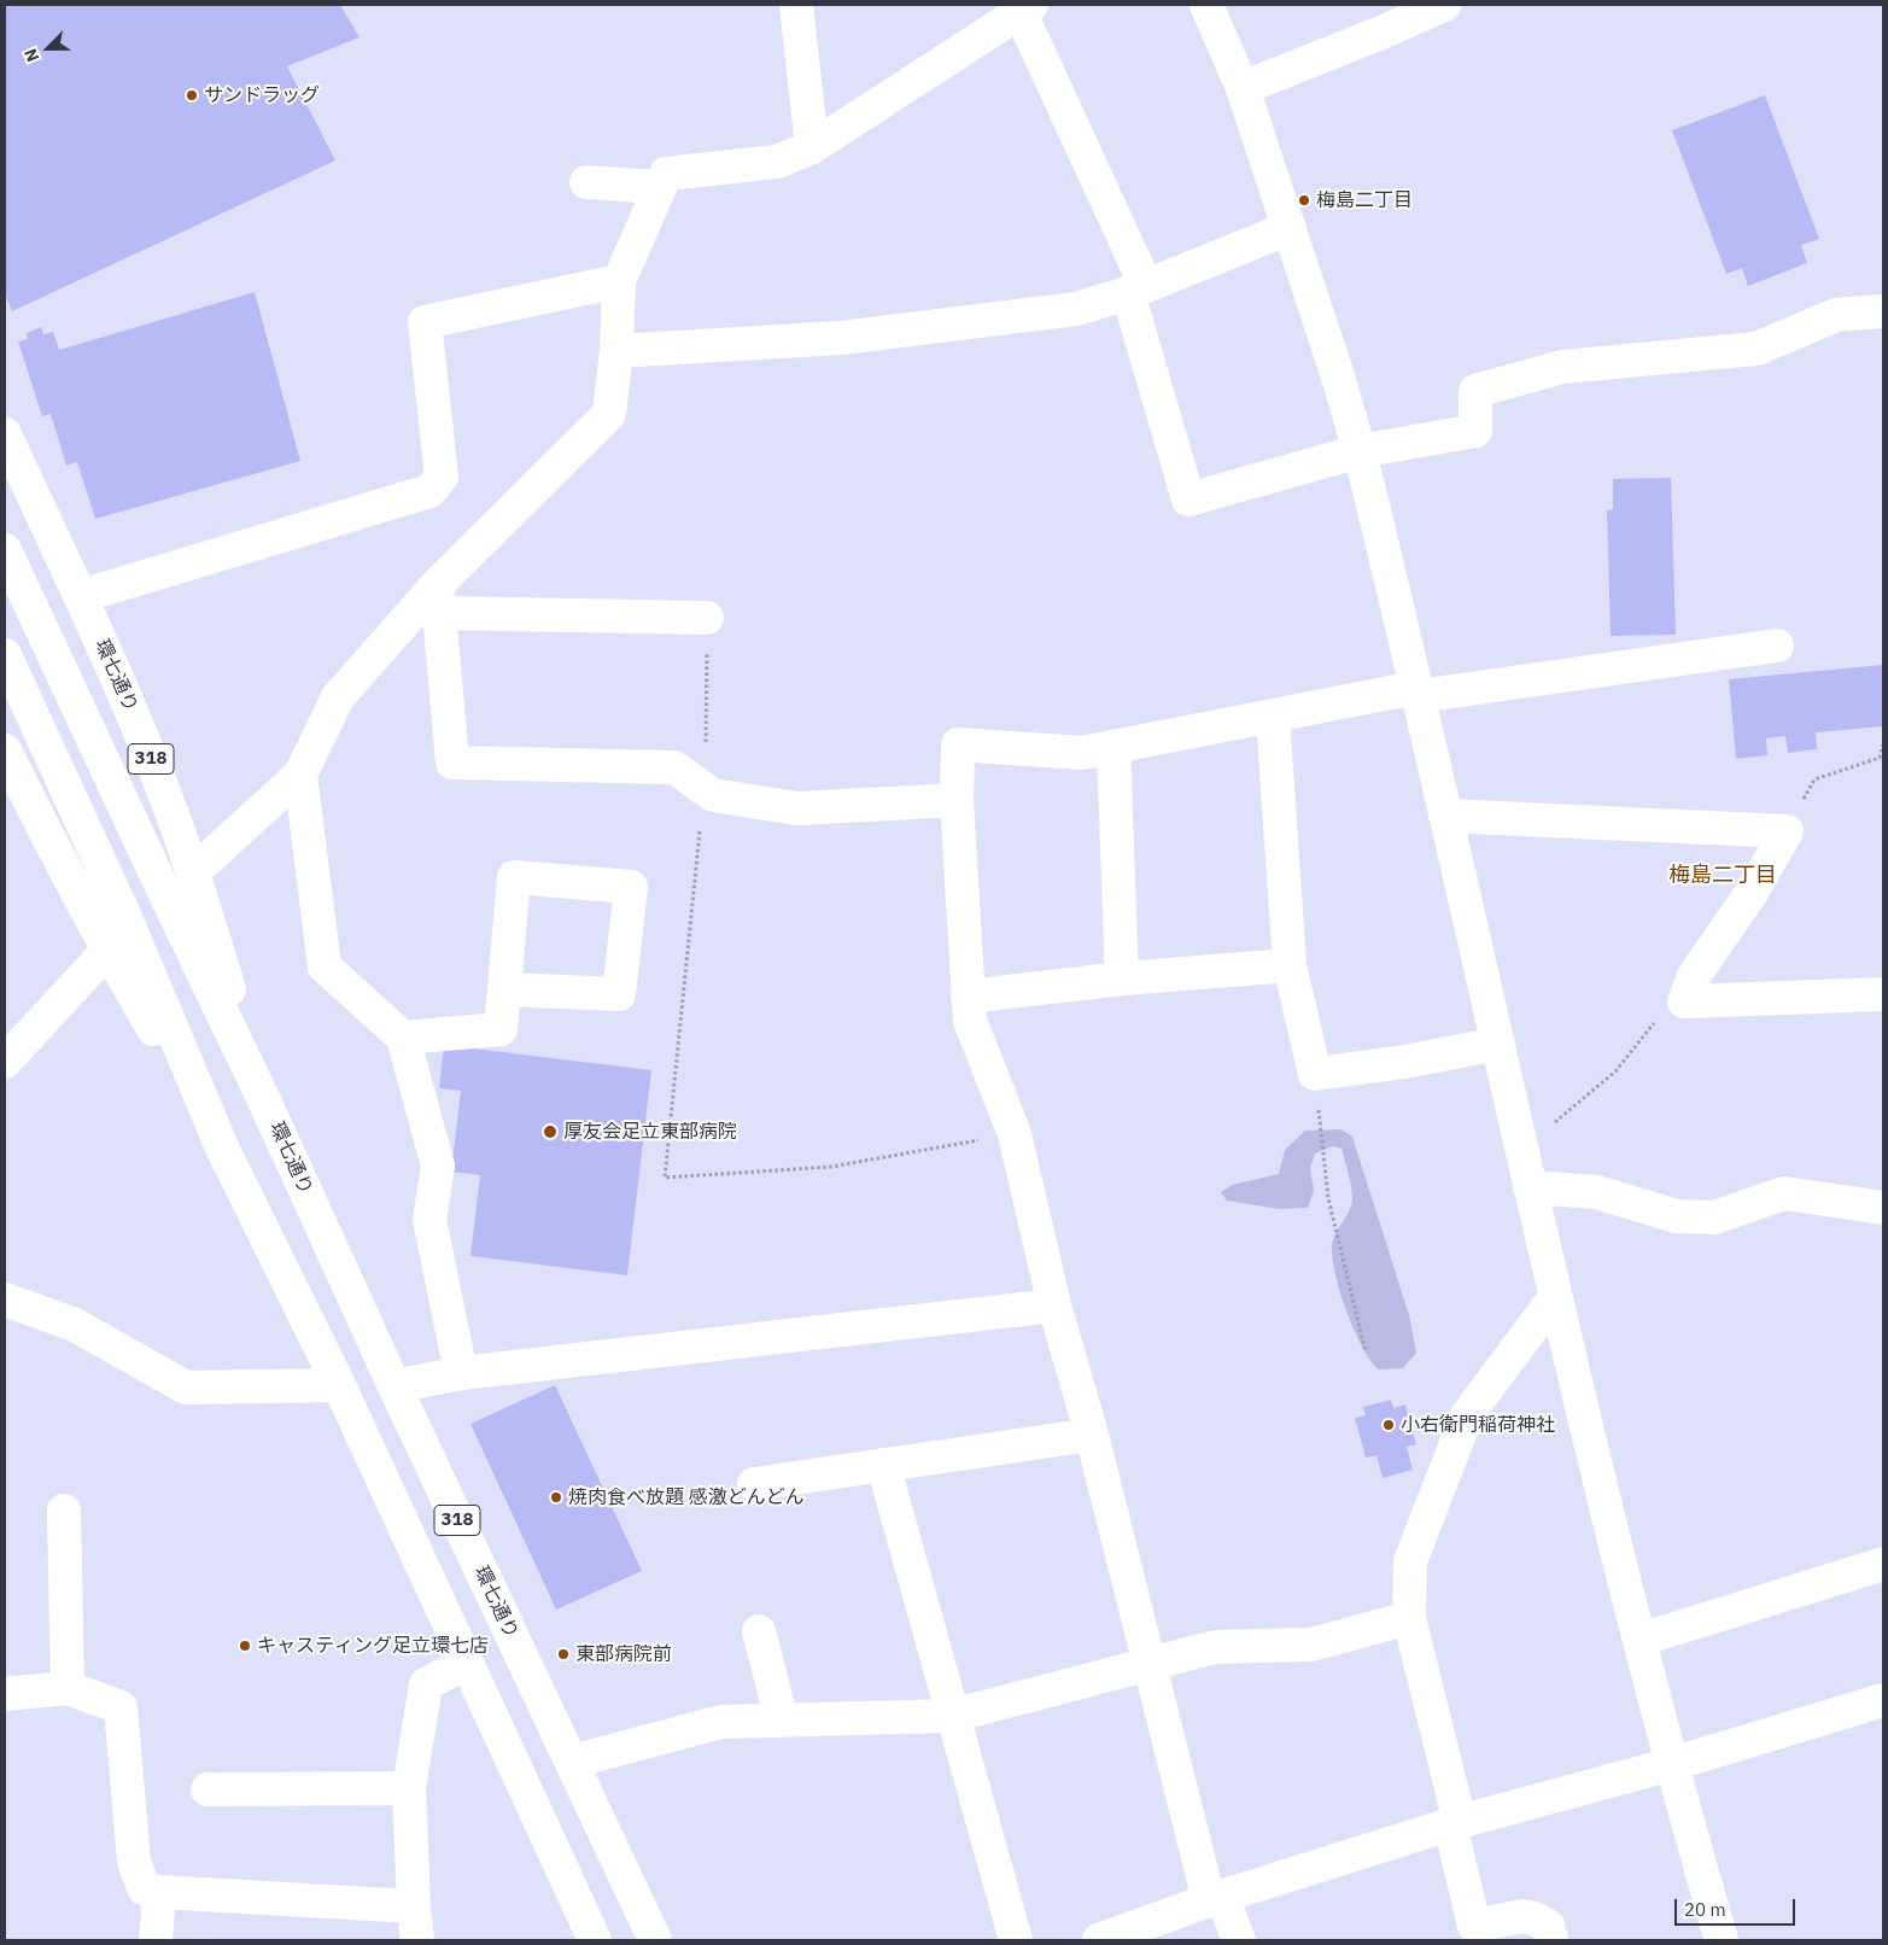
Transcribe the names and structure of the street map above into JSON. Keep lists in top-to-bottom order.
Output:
{
  "streets": {
    "street": ["環七通り", "318"]
  },
  "districts": ["梅島二丁目"],
  "places": [
    "サンドラッグ",
    "梅島二丁目",
    "厚友会足立東部病院",
    "小右衛門稲荷神社",
    "焼肉食べ放題 感激どんどん",
    "キャスティング足立環七店",
    "東部病院前"
  ],
  "scale_bar": "20 m",
  "north": "bottom left"
}
